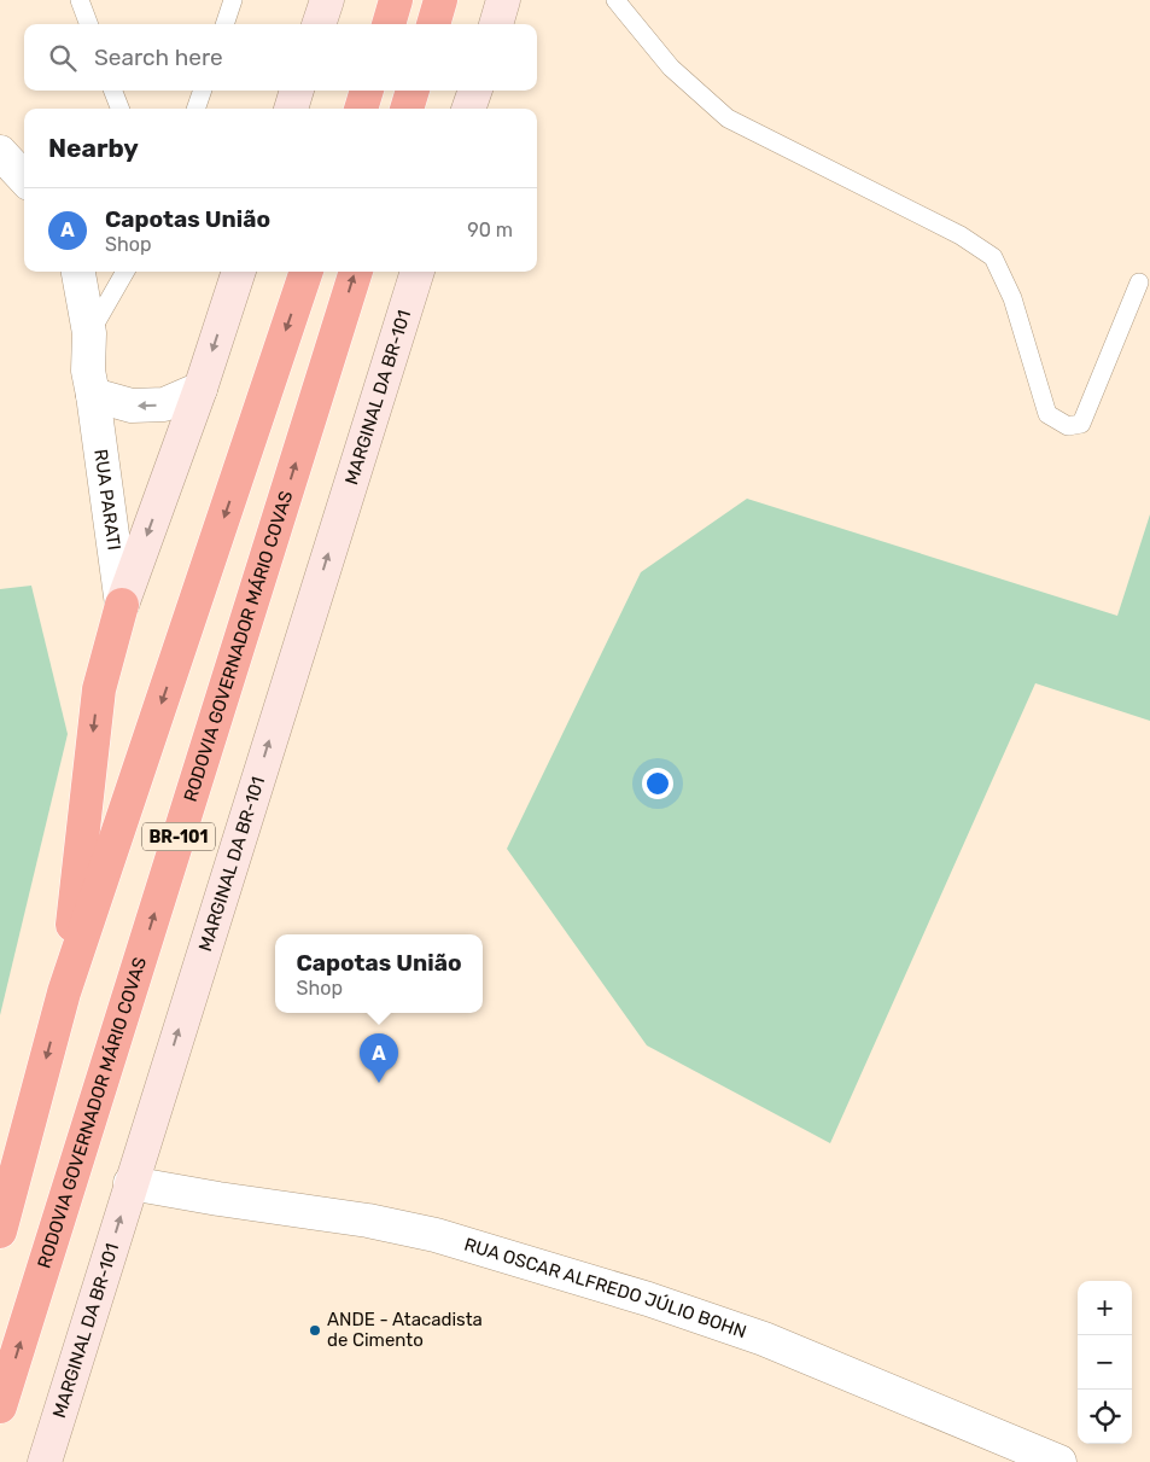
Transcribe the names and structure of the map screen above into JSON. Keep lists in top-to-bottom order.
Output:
{
  "streets": {
    "highway": ["RODOVIA GOVERNADOR MÁRIO COVAS", "BR-101"],
    "main road": ["MARGINAL DA BR-101"],
    "street": ["RUA PARATI", "RUA OSCAR ALFREDO JÚLIO BOHN"]
  },
  "crossings": [
    ["MARGINAL DA BR-101", "RUA OSCAR ALFREDO JÚLIO BOHN"]
  ],
  "one_way": ["MARGINAL DA BR-101"],
  "places": ["ANDE - Atacadista de Cimento"],
  "page": {
    "search": "Search here",
    "heading": "Nearby",
    "list": [
      {
        "mark": "A",
        "name": "Capotas União",
        "note": "Shop",
        "value": "90 m"
      }
    ],
    "popup": ["Capotas União", "Shop"],
    "pins": "A",
    "map_buttons": ["+", "−"]
  }
}
